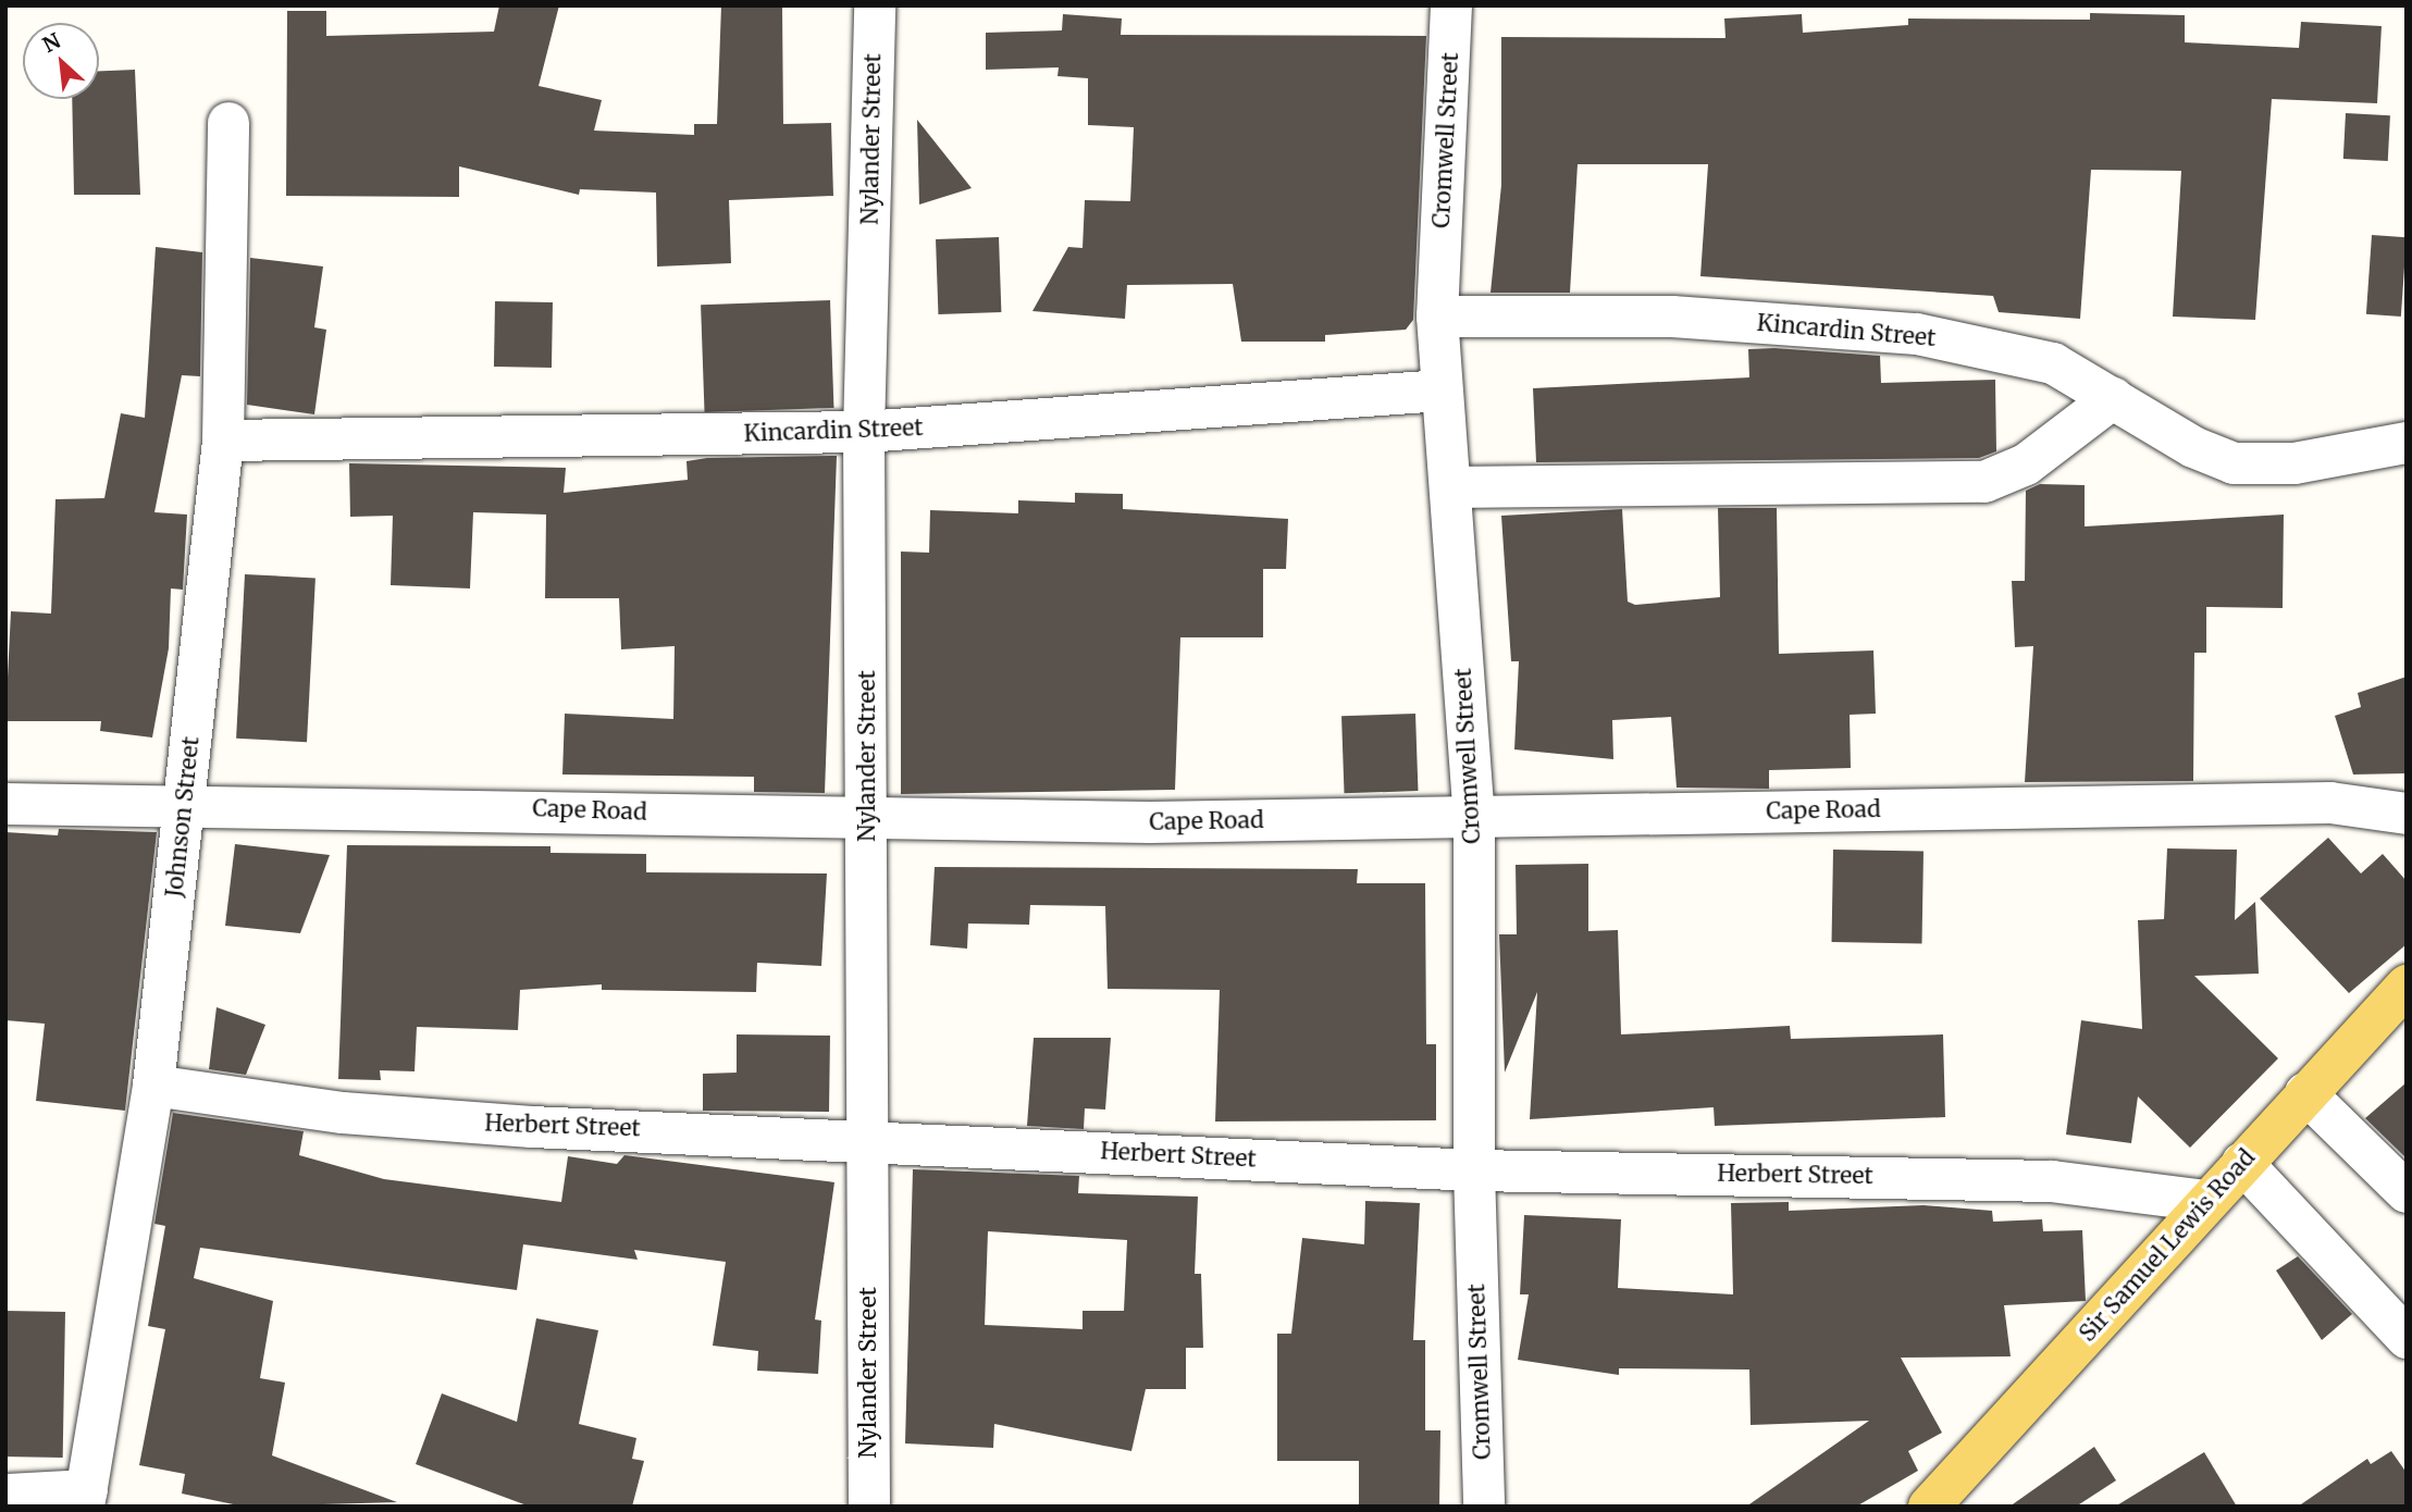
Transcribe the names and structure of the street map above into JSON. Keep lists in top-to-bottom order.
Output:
{
  "streets": {
    "main road": ["Sir Samuel Lewis Road"],
    "street": [
      "Nylander Street",
      "Cromwell Street",
      "Kincardin Street",
      "Cape Road",
      "Johnson Street",
      "Herbert Street"
    ]
  },
  "crossings": [
    ["Nylander Street", "Kincardin Street"],
    ["Nylander Street", "Cape Road"],
    ["Nylander Street", "Herbert Street"],
    ["Cromwell Street", "Kincardin Street"],
    ["Cromwell Street", "Cape Road"],
    ["Cromwell Street", "Herbert Street"],
    ["Kincardin Street", "Johnson Street"],
    ["Cape Road", "Johnson Street"],
    ["Johnson Street", "Herbert Street"],
    ["Herbert Street", "Sir Samuel Lewis Road"]
  ],
  "north": "top left"
}
